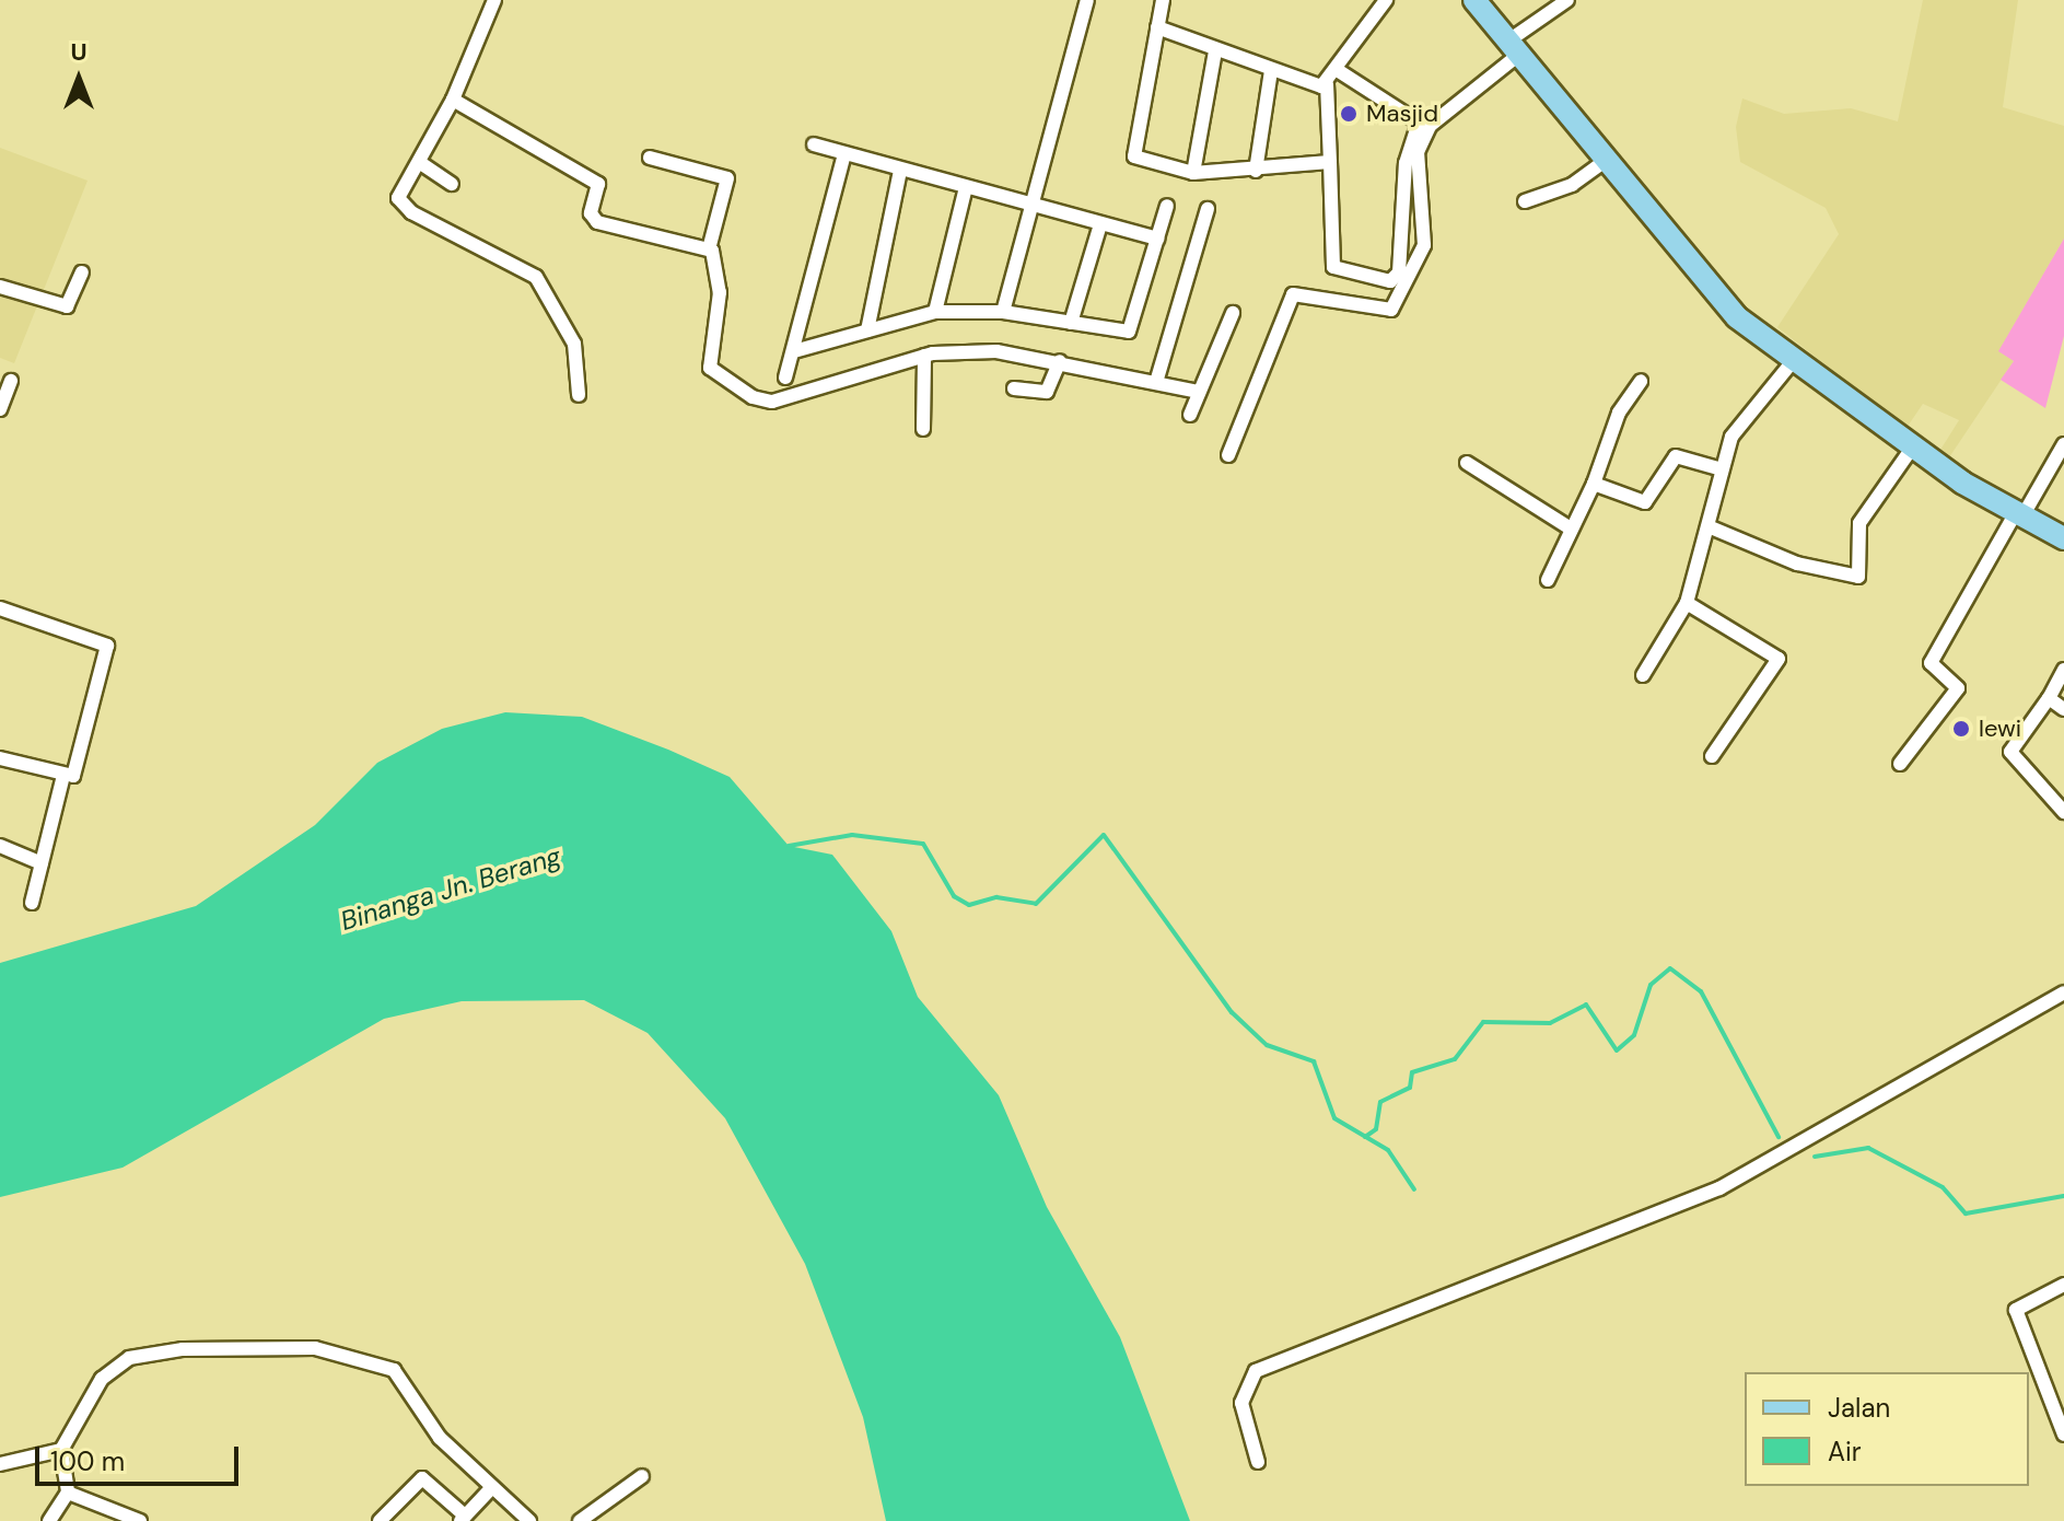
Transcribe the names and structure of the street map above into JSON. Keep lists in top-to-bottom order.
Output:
{
  "water": ["Binanga Jn. Berang"],
  "places": ["Masjid", "lewi"],
  "legend": ["Jalan", "Air"],
  "scale_bar": "100 m",
  "north": "top"
}
